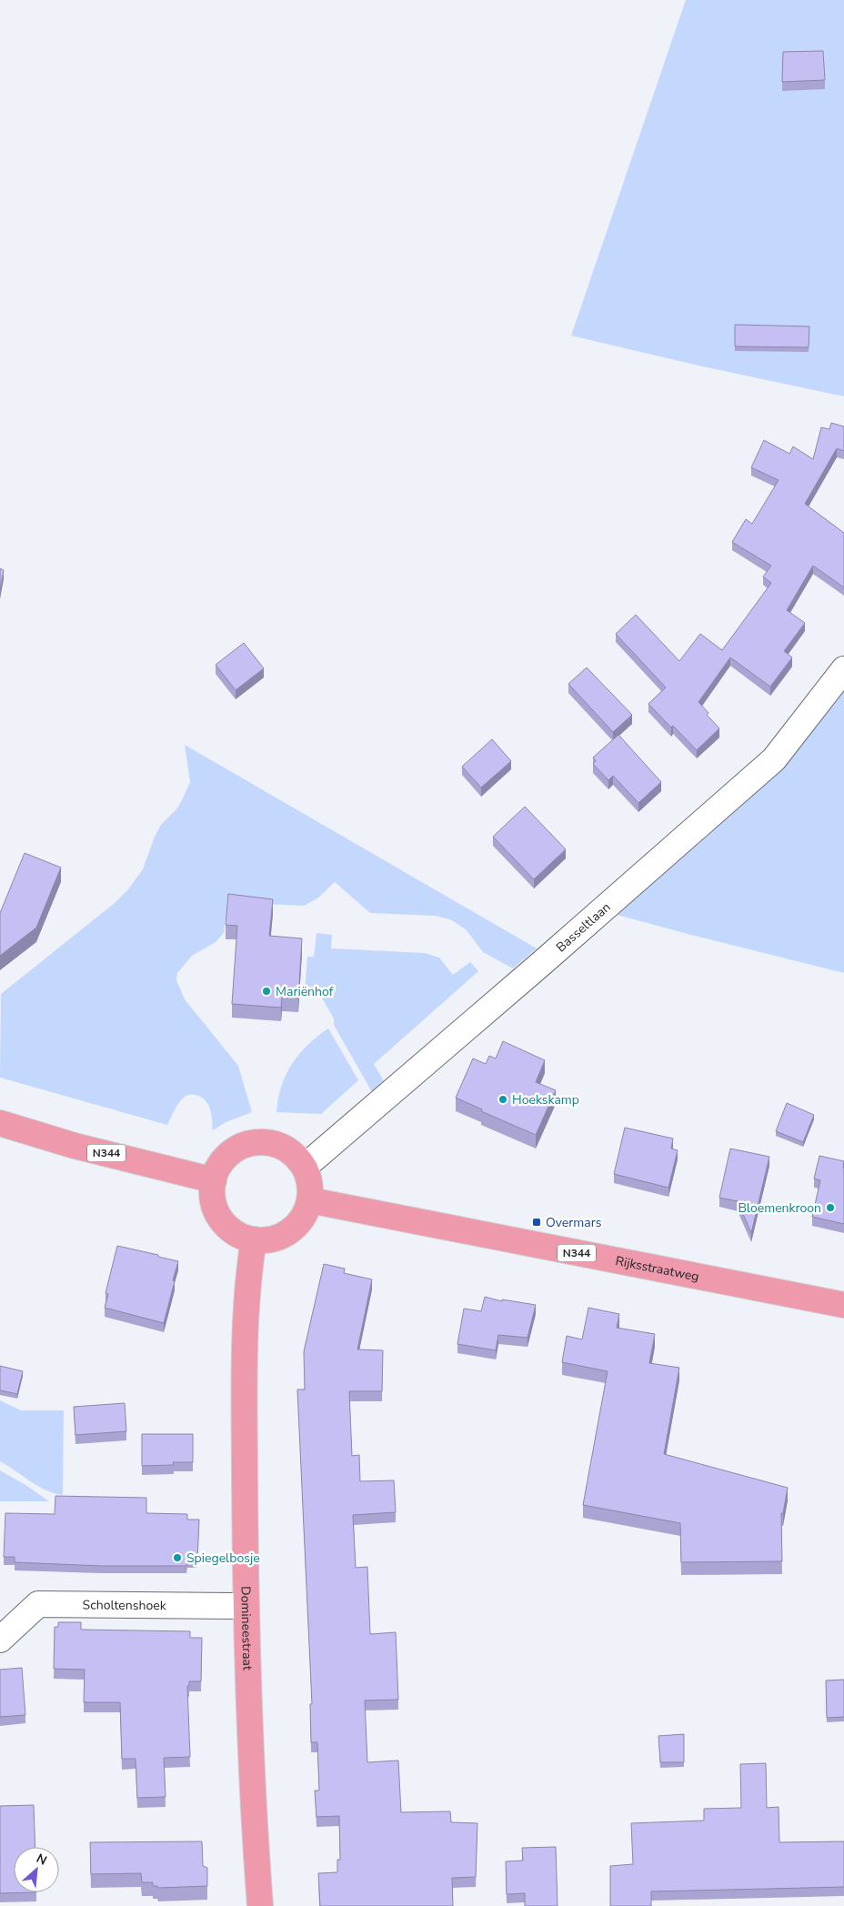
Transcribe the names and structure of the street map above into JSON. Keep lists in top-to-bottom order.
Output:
{
  "streets": {
    "main road": ["N344", "Rijksstraatweg", "Domineestraat"],
    "street": ["Basseltlaan", "Scholtenshoek"]
  },
  "crossings": [
    ["Basseltlaan", "N344"],
    ["Basseltlaan", "Rijksstraatweg"],
    ["Basseltlaan", "Domineestraat"],
    ["N344", "Rijksstraatweg"],
    ["N344", "Domineestraat"],
    ["Rijksstraatweg", "Domineestraat"],
    ["Scholtenshoek", "Domineestraat"]
  ],
  "places": {
    "other": [
      "Mariënhof",
      "Hoekskamp",
      "Bloemenkroon",
      "Spiegelbosje"
    ],
    "transit": ["Overmars"]
  },
  "north": "top right"
}
